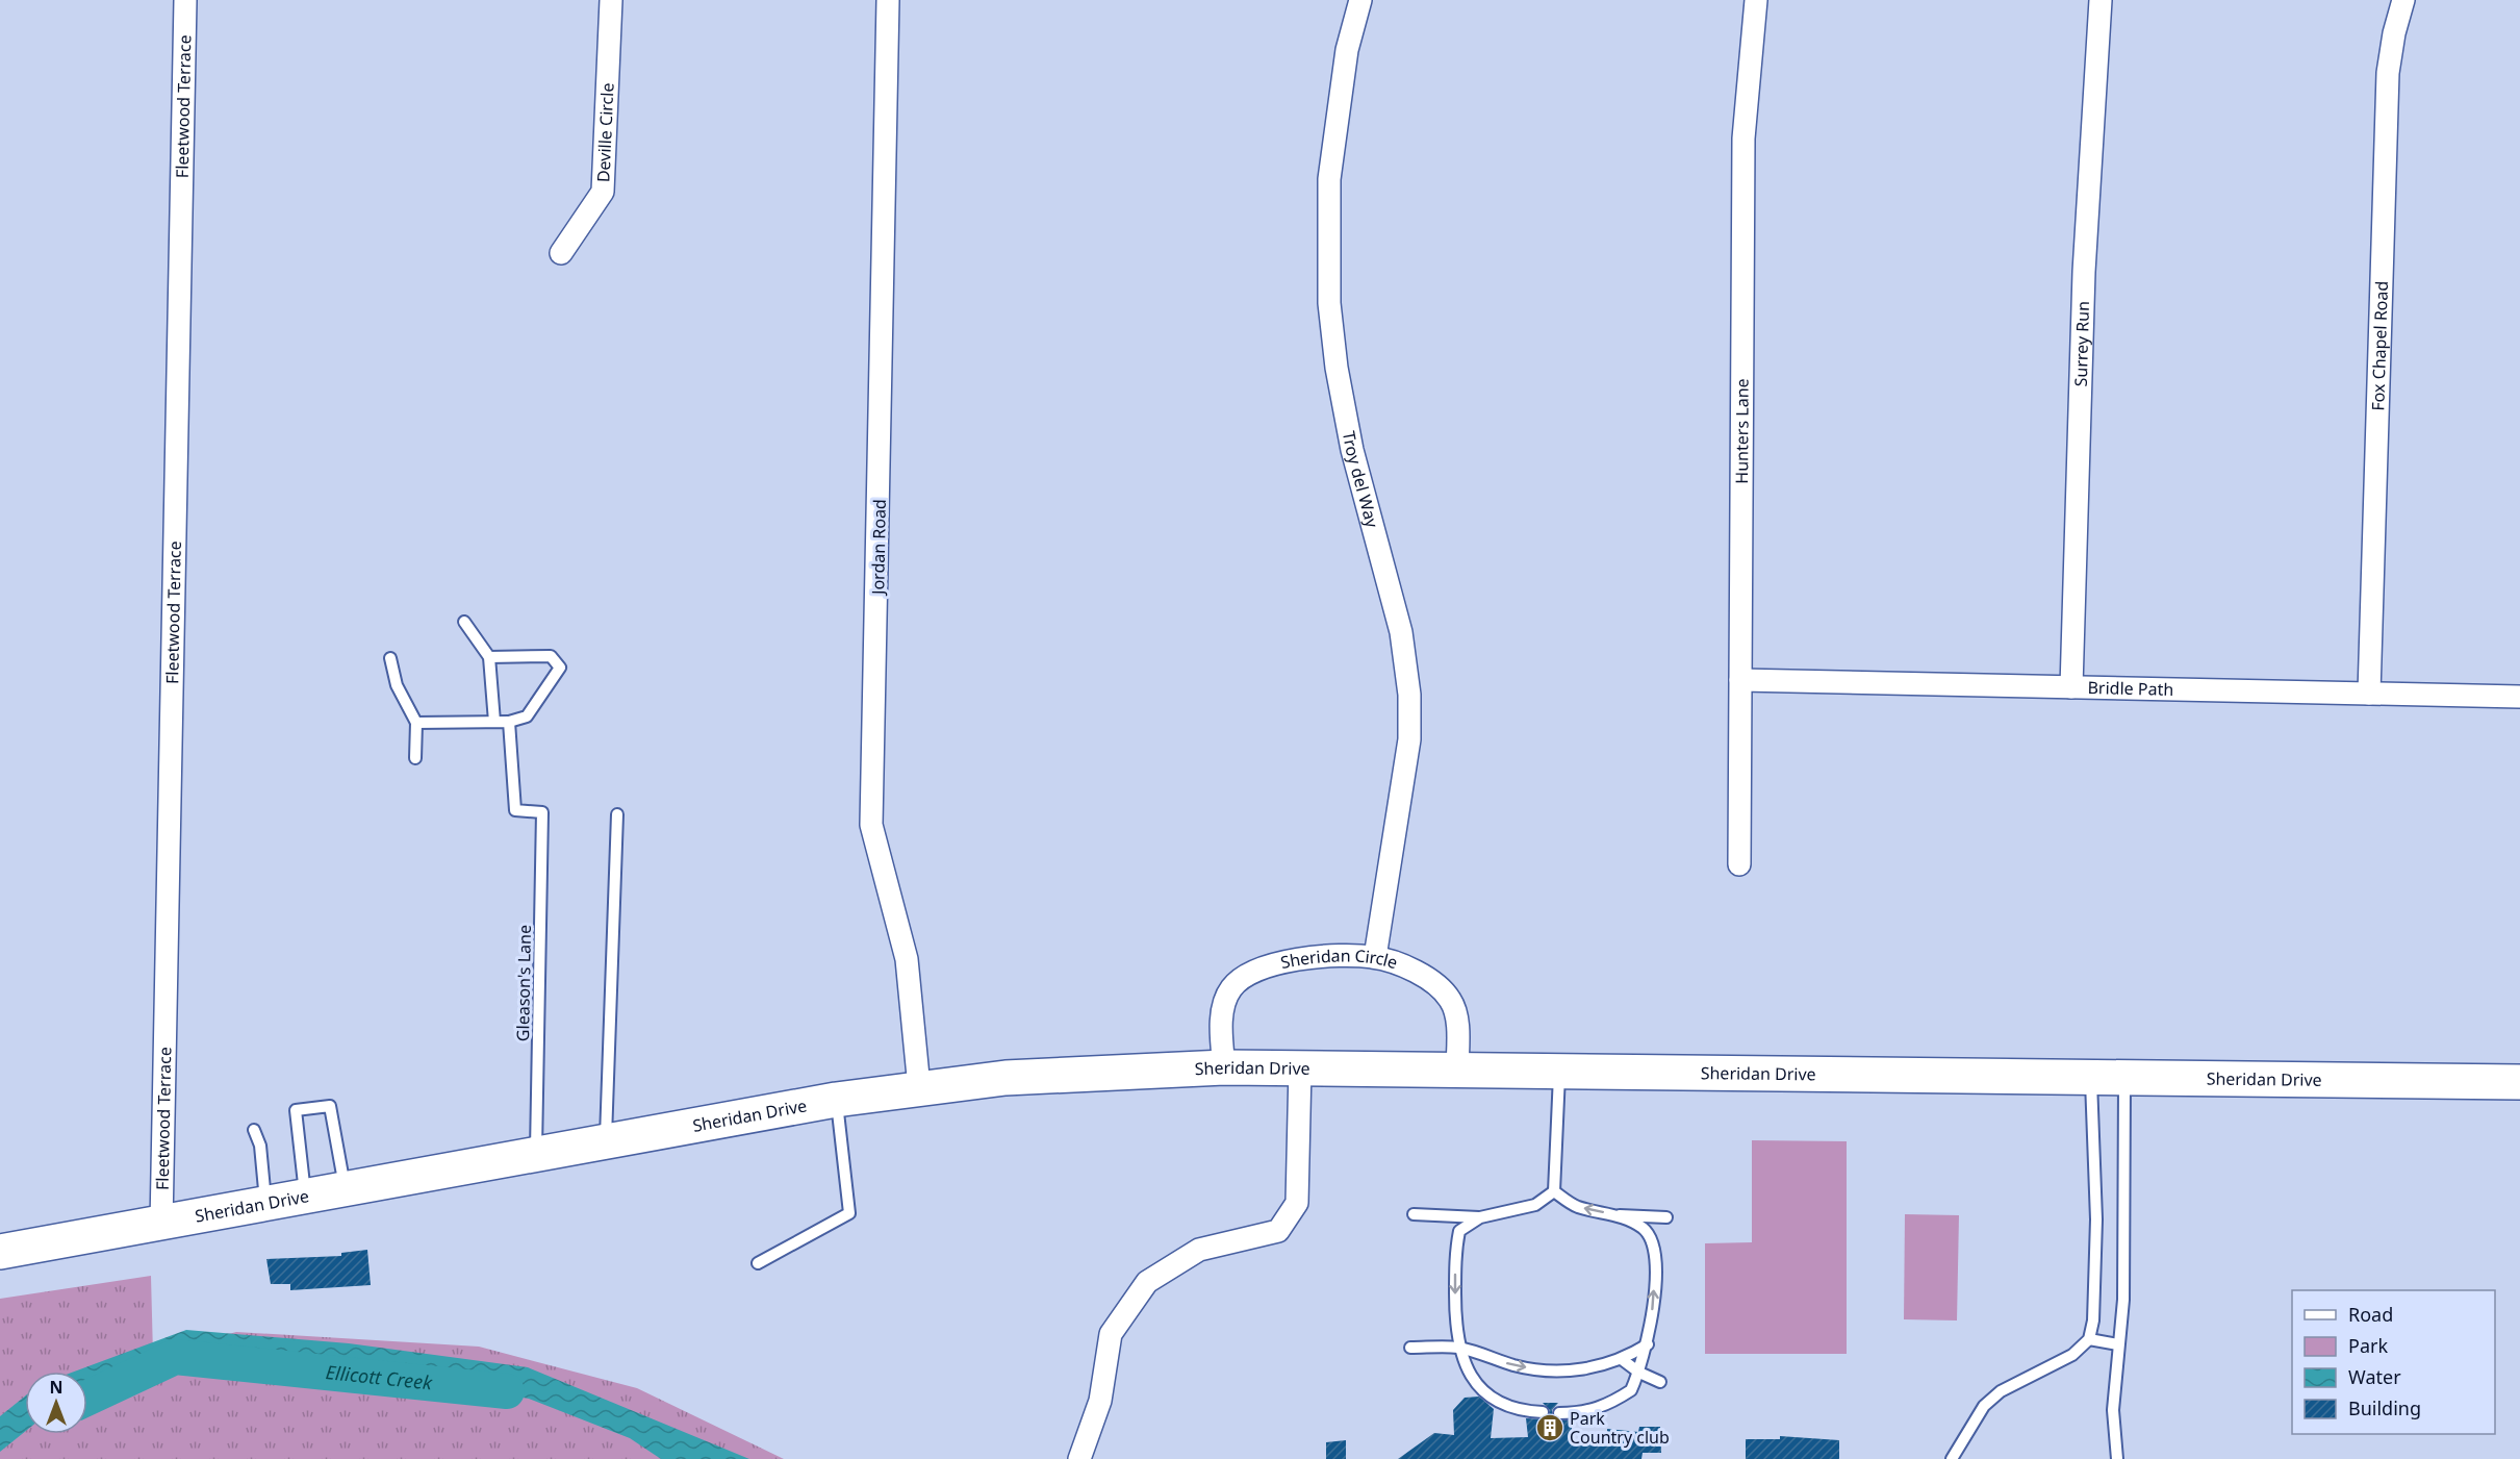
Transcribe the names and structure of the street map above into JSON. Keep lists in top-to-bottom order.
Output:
{
  "streets": {
    "main road": ["Sheridan Drive"],
    "street": [
      "Fleetwood Terrace",
      "Deville Circle",
      "Surrey Run",
      "Fox Chapel Road",
      "Hunters Lane",
      "Troy del Way",
      "Jordan Road",
      "Bridle Path",
      "Sheridan Circle"
    ],
    "lane": ["Gleason's Lane"]
  },
  "crossings": [
    ["Fleetwood Terrace", "Sheridan Drive"],
    ["Surrey Run", "Bridle Path"],
    ["Fox Chapel Road", "Bridle Path"],
    ["Hunters Lane", "Bridle Path"],
    ["Troy del Way", "Sheridan Circle"],
    ["Jordan Road", "Sheridan Drive"],
    ["Sheridan Circle", "Sheridan Drive"],
    ["Gleason's Lane", "Sheridan Drive"]
  ],
  "water": ["Ellicott Creek"],
  "places": {
    "building": ["Park Country club"]
  },
  "legend": [
    "Road",
    "Park",
    "Water",
    "Building"
  ],
  "north": "top"
}
